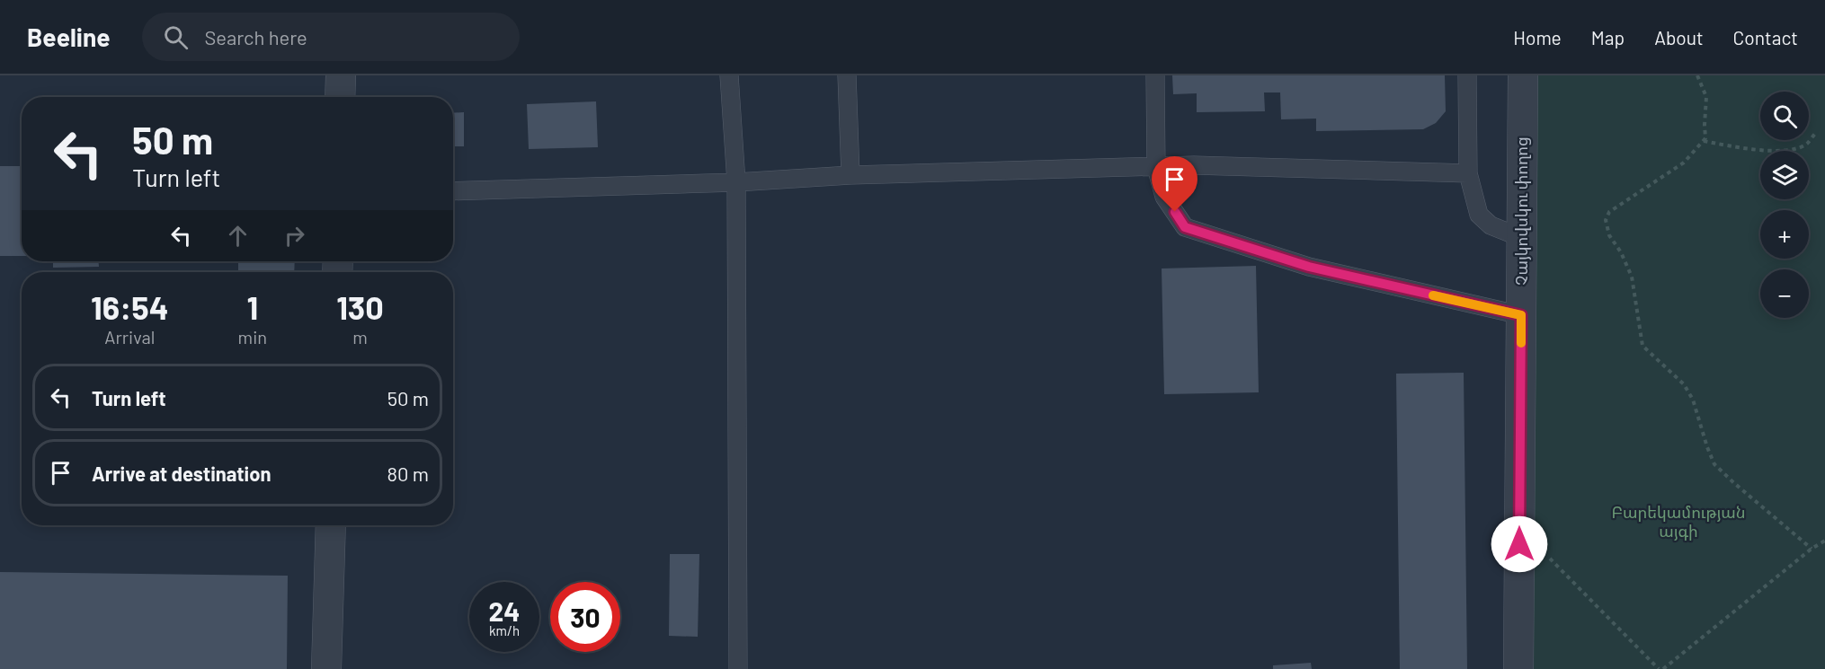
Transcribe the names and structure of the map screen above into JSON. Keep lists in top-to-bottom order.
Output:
{
  "streets": {
    "street": ["Չայկովսկու փողոց"]
  },
  "parks": ["Բարեկամության այգի"],
  "page": {
    "header": "Beeline",
    "search": "Search here",
    "nav": [
      "Home",
      "Map",
      "About",
      "Contact"
    ],
    "map_buttons": ["+", "−"],
    "turn": ["50 m", "Turn left"],
    "eta": [
      "16:54",
      "Arrival",
      "1",
      "min",
      "130",
      "m"
    ],
    "list": [
      {
        "name": "Turn left",
        "value": "50 m"
      },
      {
        "name": "Arrive at destination",
        "value": "80 m"
      }
    ],
    "speed": "24 km/h",
    "limit": "30"
  }
}
